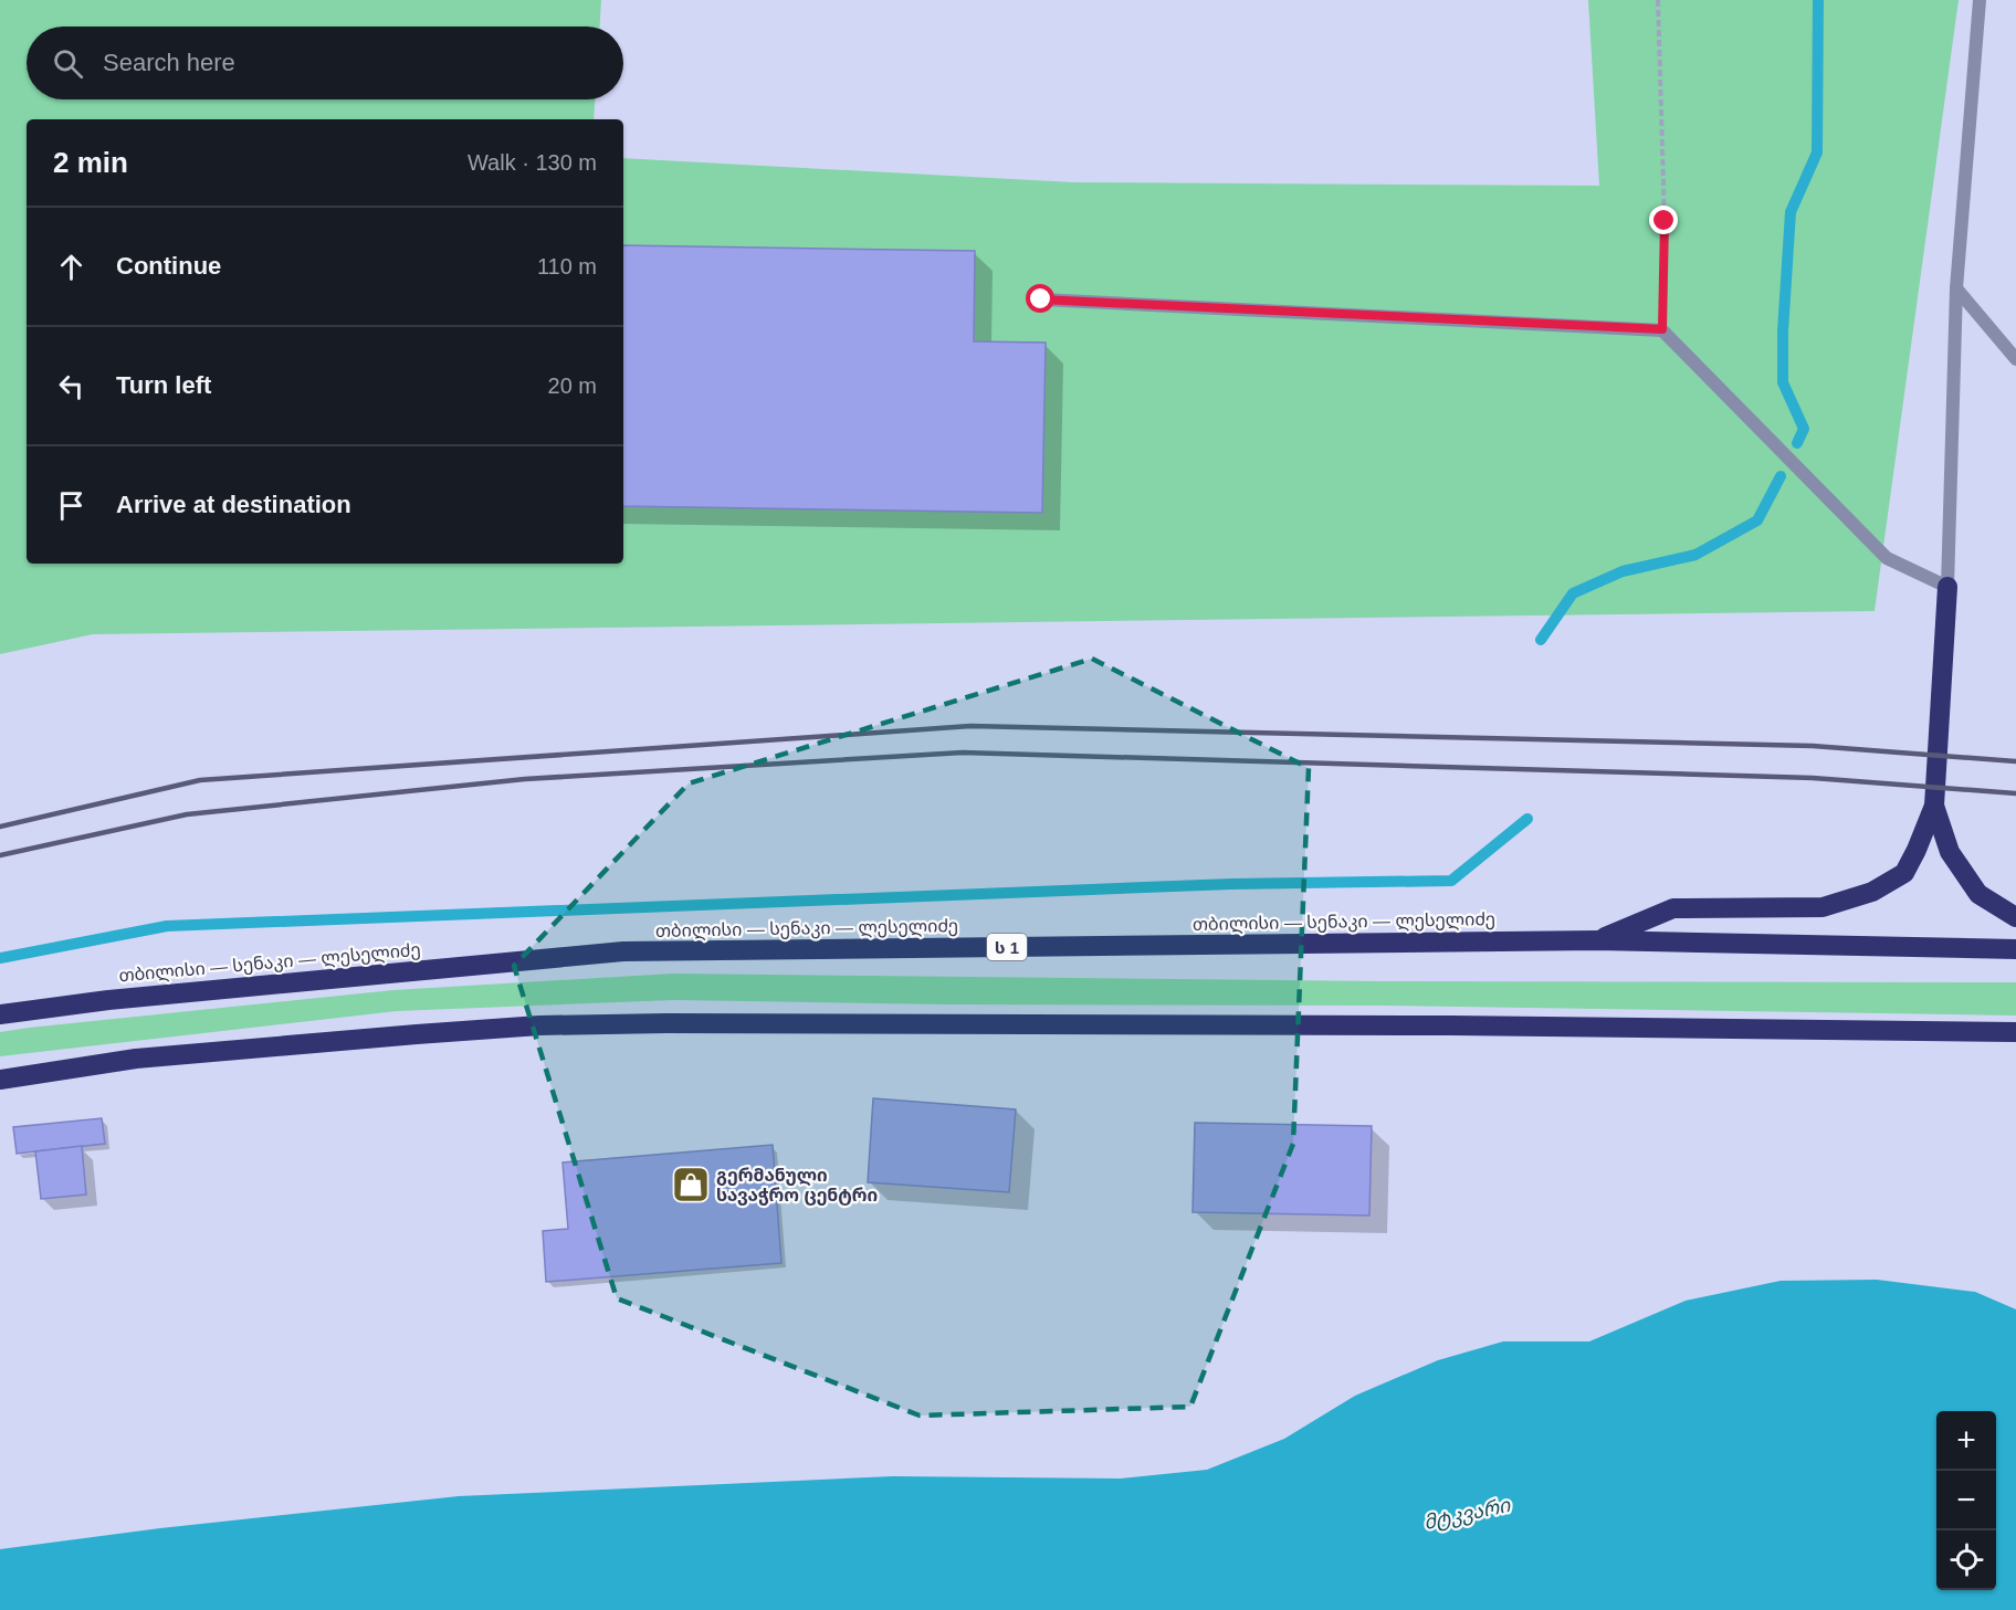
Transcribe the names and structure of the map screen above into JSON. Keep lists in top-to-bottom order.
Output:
{
  "streets": {
    "highway": ["თბილისი — სენაკი — ლესელიძე", "ს 1"]
  },
  "water": ["მტკვარი"],
  "places": {
    "shop": ["გერმანული სავაჭრო ცენტრი"]
  },
  "page": {
    "search": "Search here",
    "heading": ["2 min", "Walk · 130 m"],
    "list": [
      ["Continue", "110 m"],
      ["Turn left", "20 m"],
      "Arrive at destination"
    ],
    "map_buttons": ["+", "−"]
  }
}
